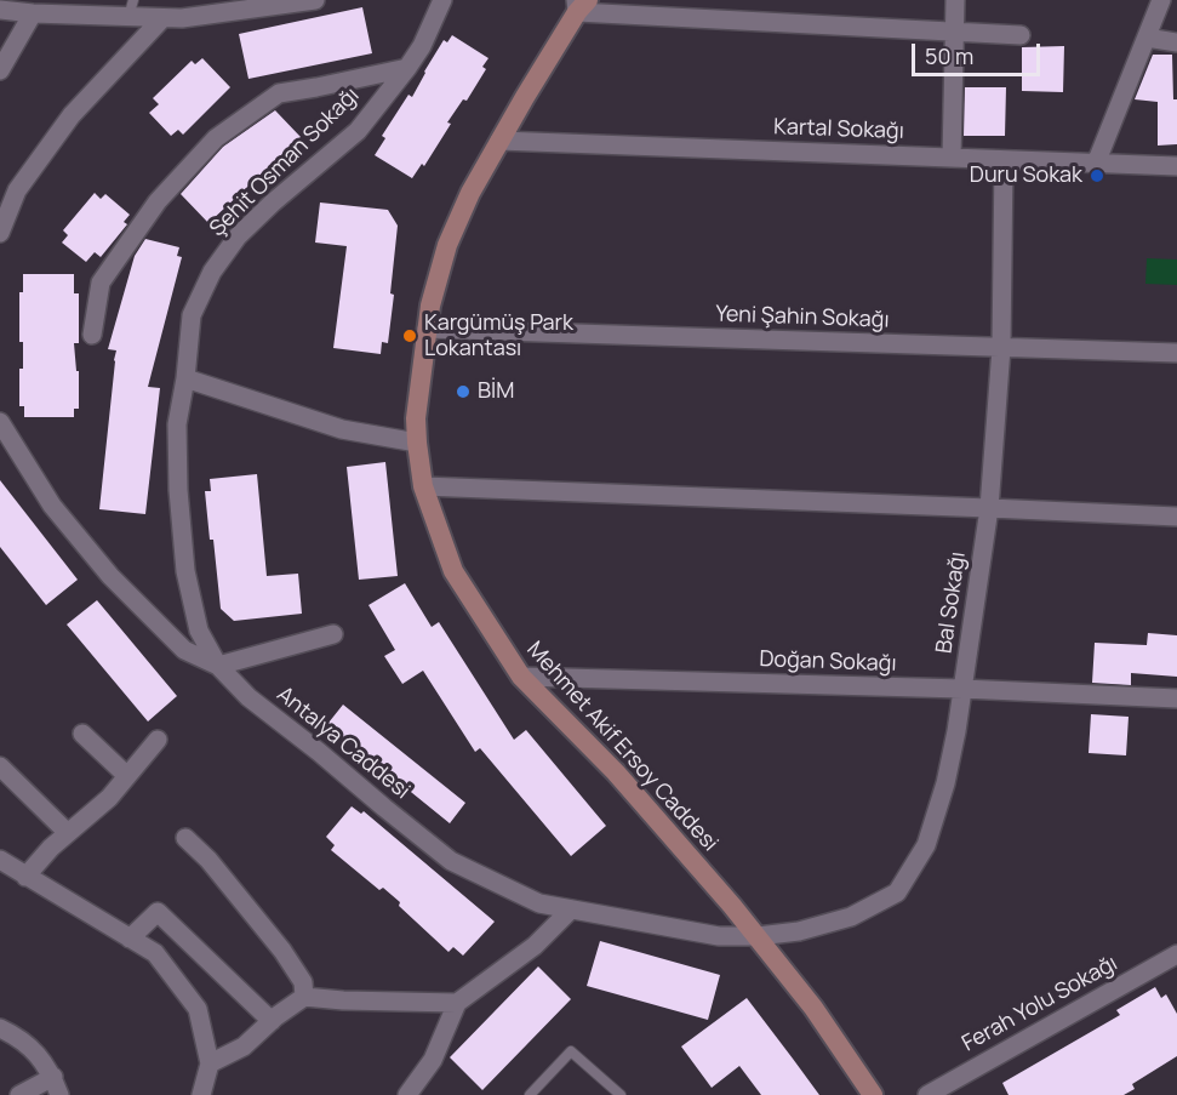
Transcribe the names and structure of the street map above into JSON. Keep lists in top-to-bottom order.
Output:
{
  "streets": {
    "main road": ["Mehmet Akif Ersoy Caddesi"],
    "street": [
      "Kartal Sokağı",
      "Şehit Osman Sokağı",
      "Yeni Şahin Sokağı",
      "Bal Sokağı",
      "Doğan Sokağı",
      "Antalya Caddesi",
      "Ferah Yolu Sokağı"
    ]
  },
  "crossings": [
    ["Kartal Sokağı", "Bal Sokağı"],
    ["Kartal Sokağı", "Mehmet Akif Ersoy Caddesi"],
    ["Şehit Osman Sokağı", "Antalya Caddesi"],
    ["Yeni Şahin Sokağı", "Bal Sokağı"],
    ["Yeni Şahin Sokağı", "Mehmet Akif Ersoy Caddesi"],
    ["Bal Sokağı", "Doğan Sokağı"],
    ["Bal Sokağı", "Antalya Caddesi"],
    ["Bal Sokağı", "Mehmet Akif Ersoy Caddesi"],
    ["Doğan Sokağı", "Mehmet Akif Ersoy Caddesi"],
    ["Antalya Caddesi", "Mehmet Akif Ersoy Caddesi"]
  ],
  "places": ["Duru Sokak", "Kargümüş Park Lokantası", "BİM"],
  "scale_bar": "50 m"
}
